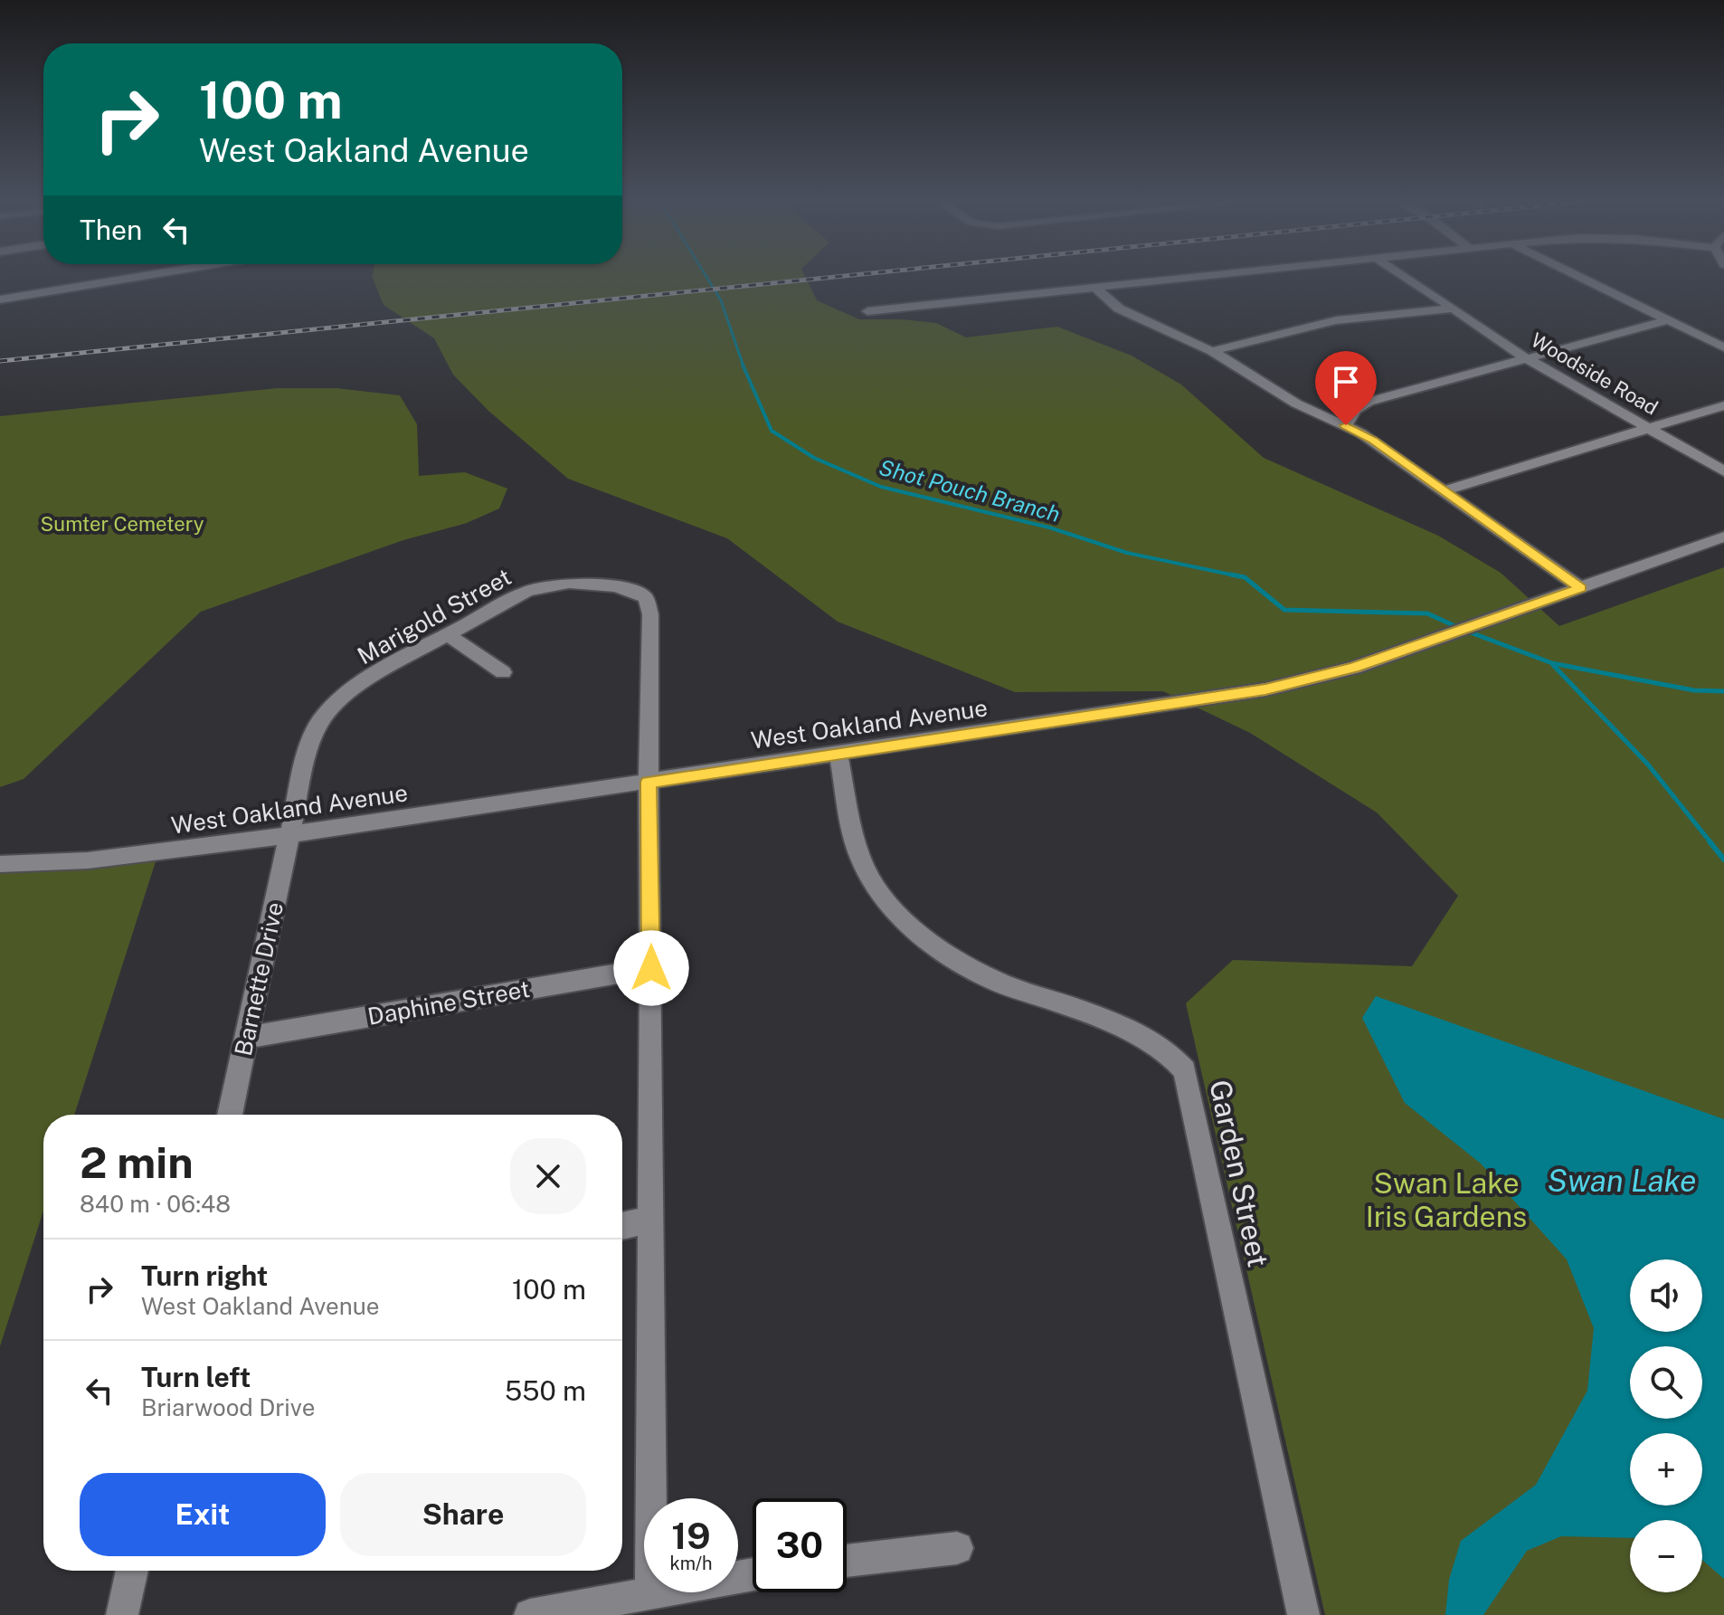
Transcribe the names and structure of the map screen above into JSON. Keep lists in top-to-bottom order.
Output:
{
  "streets": {
    "street": [
      "Woodside Road",
      "Marigold Street",
      "West Oakland Avenue",
      "Barnette Drive",
      "Daphine Street",
      "Garden Street"
    ]
  },
  "crossings": [
    ["Marigold Street", "West Oakland Avenue"],
    ["Marigold Street", "Barnette Drive"],
    ["West Oakland Avenue", "Barnette Drive"],
    ["West Oakland Avenue", "Garden Street"],
    ["Barnette Drive", "Daphine Street"]
  ],
  "water": ["Shot Pouch Branch", "Swan Lake"],
  "parks": ["Sumter Cemetery", "Swan Lake Iris Gardens"],
  "page": {
    "turn": ["100 m", "West Oakland Avenue"],
    "then": "Then",
    "heading": ["2 min", "840 m · 06:48"],
    "list": [
      {
        "name": "Turn right",
        "note": "West Oakland Avenue",
        "value": "100 m"
      },
      {
        "name": "Turn left",
        "note": "Briarwood Drive",
        "value": "550 m"
      }
    ],
    "map_buttons": ["+", "−"],
    "buttons": ["Exit", "Share"],
    "speed": "19 km/h",
    "limit": "30"
  }
}
